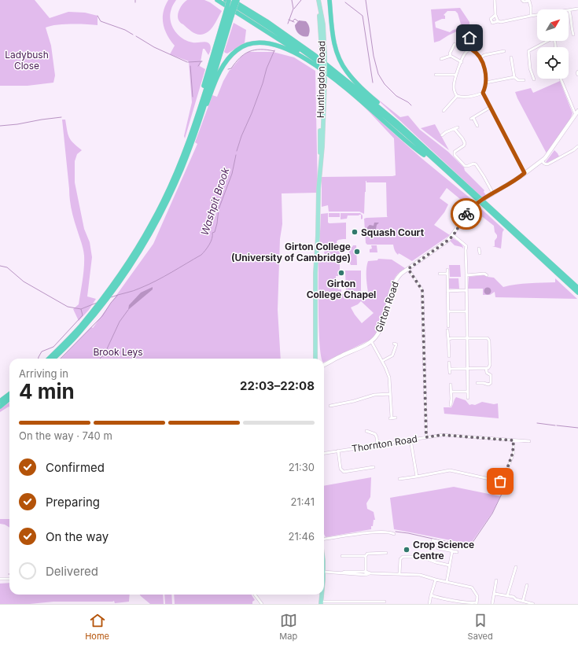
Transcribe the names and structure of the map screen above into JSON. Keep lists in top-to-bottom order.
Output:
{
  "streets": {
    "main road": ["Huntingdon Road"],
    "street": ["Girton Road", "Thornton Road"]
  },
  "crossings": [
    ["Girton Road", "Thornton Road"]
  ],
  "water": ["Washpit Brook"],
  "parks": ["Ladybush Close", "Brook Leys"],
  "places": [
    "Squash Court",
    "Girton College (University of Cambridge)",
    "Girton College Chapel",
    "Crop Science Centre"
  ],
  "north": "top right",
  "page": {
    "heading": ["4 min", "Arriving in", "22:03–22:08"],
    "bar": "On the way · 740 m",
    "list": [
      ["Confirmed", "21:30"],
      ["Preparing", "21:41"],
      ["On the way", "21:46"],
      "Delivered"
    ],
    "tabs": ["Home", "Map", "Saved"]
  }
}
